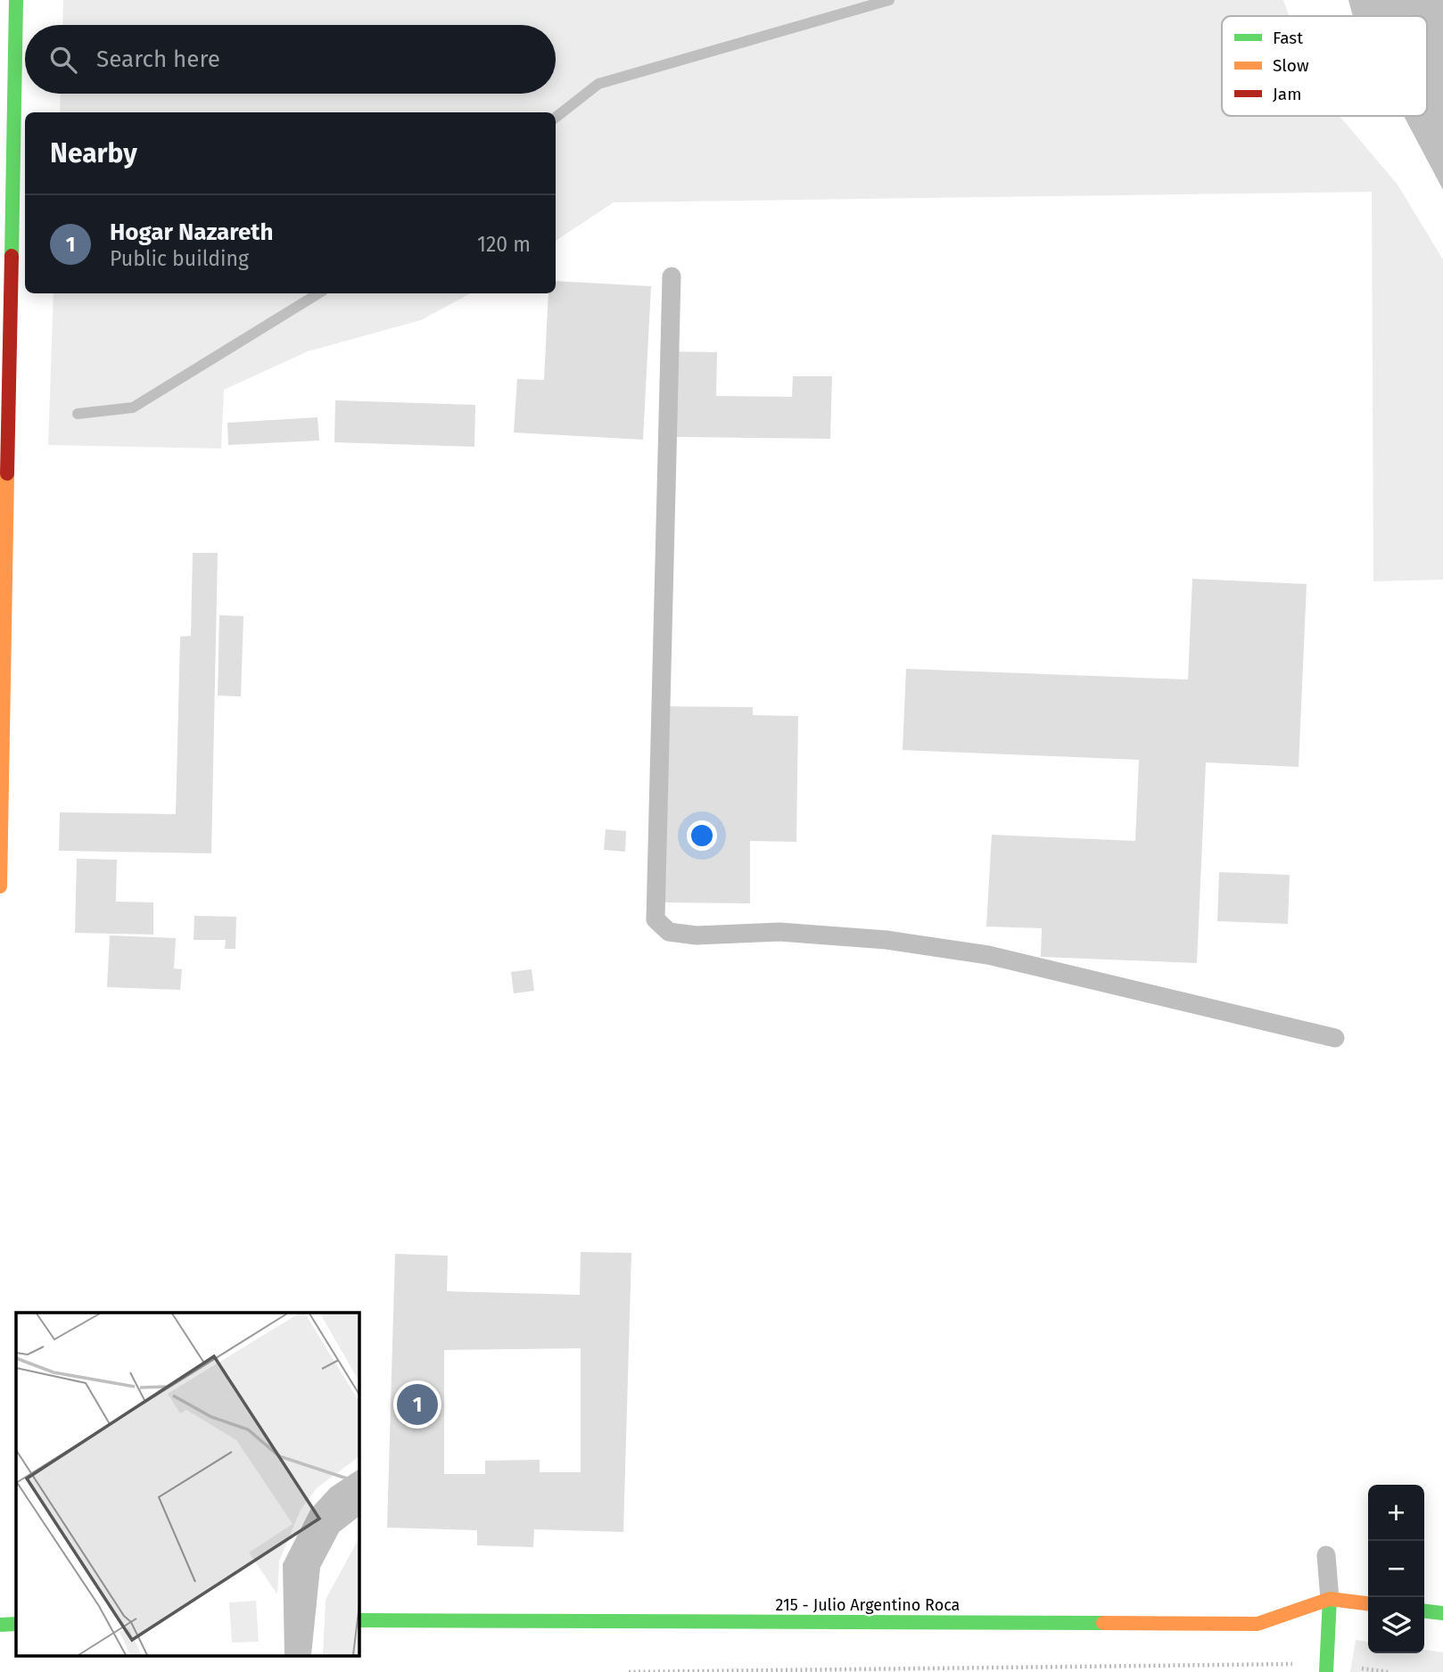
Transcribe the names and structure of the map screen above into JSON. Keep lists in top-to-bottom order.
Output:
{
  "streets": {
    "street": ["215 - Julio Argentino Roca"]
  },
  "legend": ["Fast", "Slow", "Jam"],
  "page": {
    "search": "Search here",
    "heading": "Nearby",
    "list": [
      {
        "mark": "1",
        "name": "Hogar Nazareth",
        "note": "Public building",
        "value": "120 m"
      }
    ],
    "pins": "1",
    "map_buttons": ["+", "−"]
  }
}
